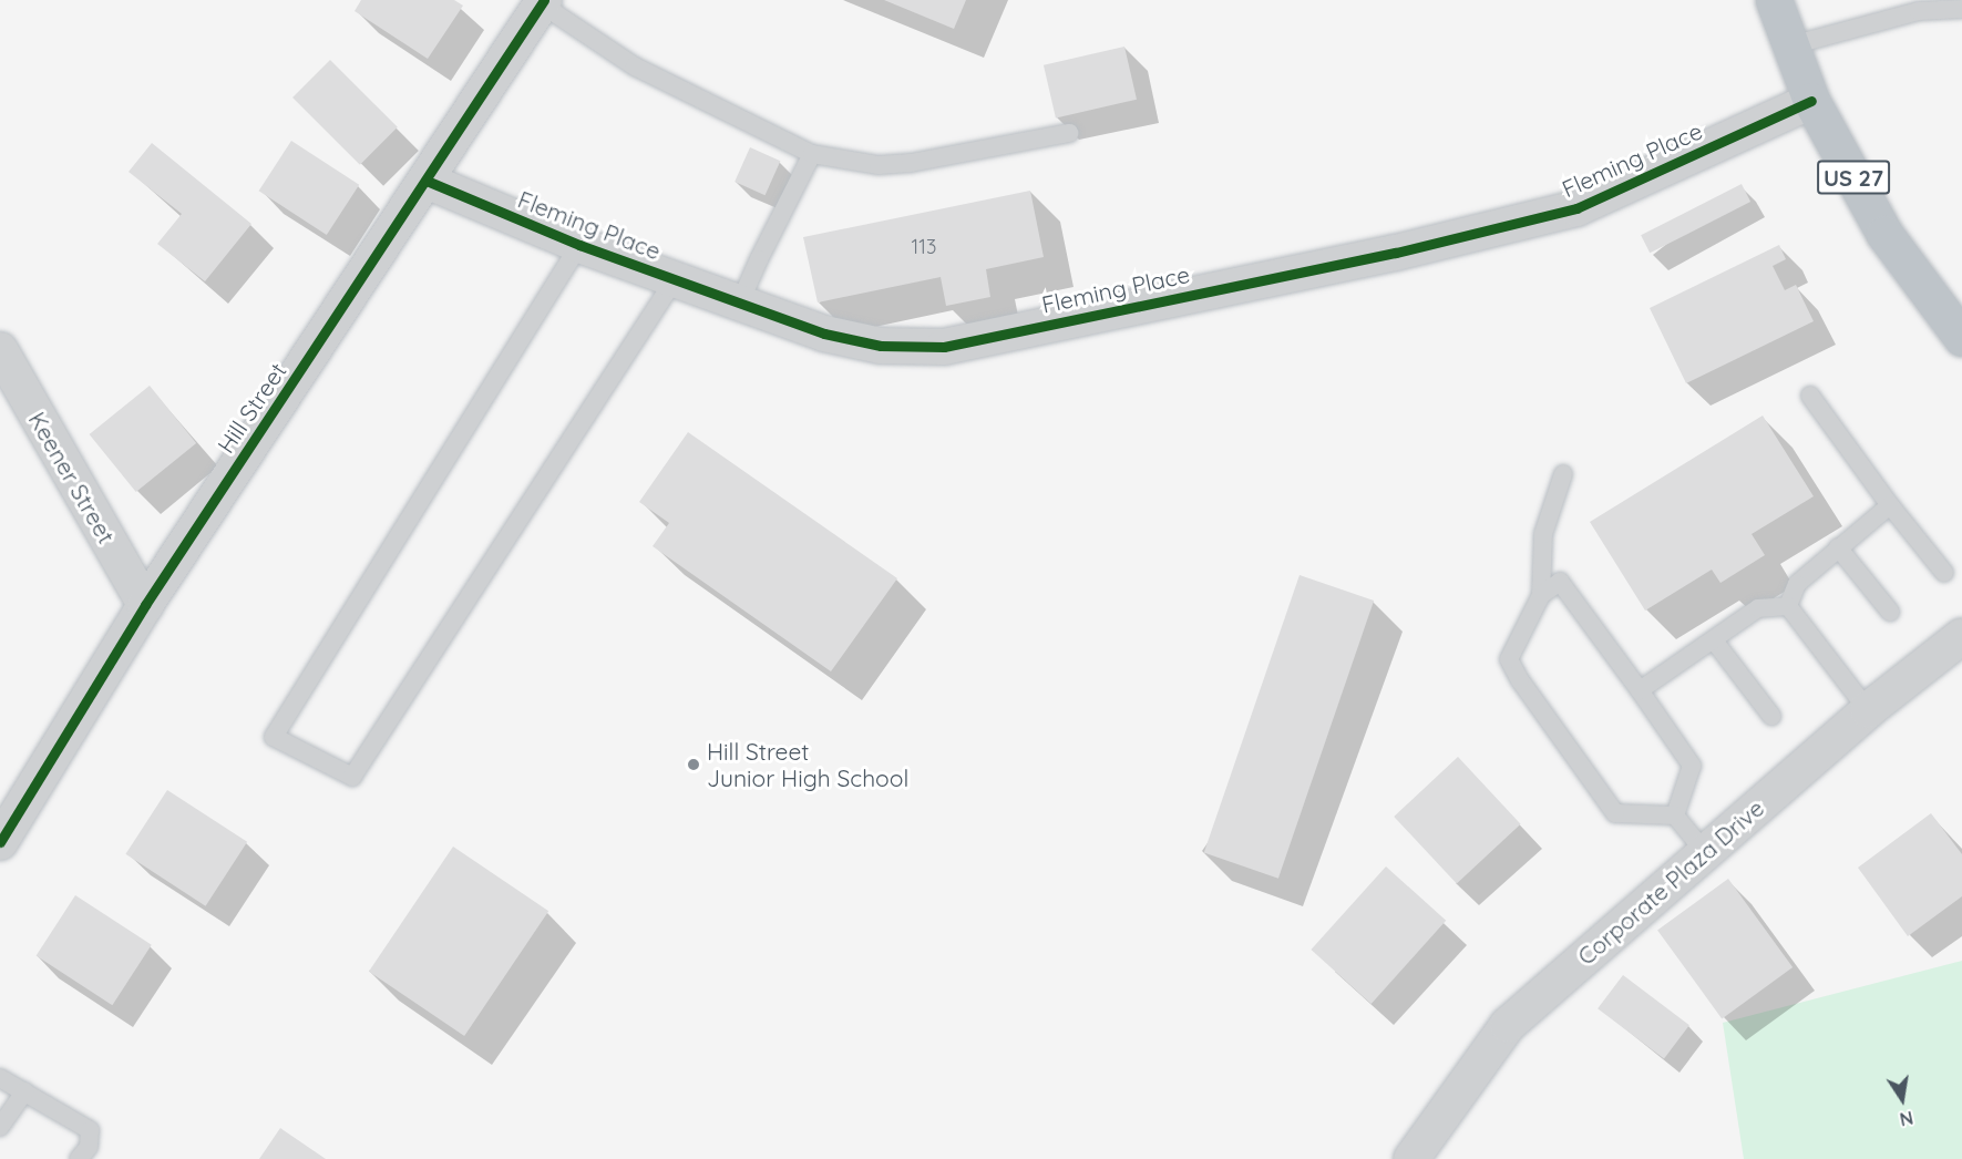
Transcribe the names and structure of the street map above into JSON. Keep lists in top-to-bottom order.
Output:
{
  "streets": {
    "highway": ["US 27"],
    "street": [
      "Fleming Place",
      "Hill Street",
      "Keener Street",
      "Corporate Plaza Drive"
    ]
  },
  "crossings": [
    ["Fleming Place", "US 27"],
    ["Fleming Place", "Hill Street"],
    ["Hill Street", "Keener Street"]
  ],
  "places": ["Hill Street Junior High School"],
  "house_numbers": ["113"],
  "north": "bottom"
}
